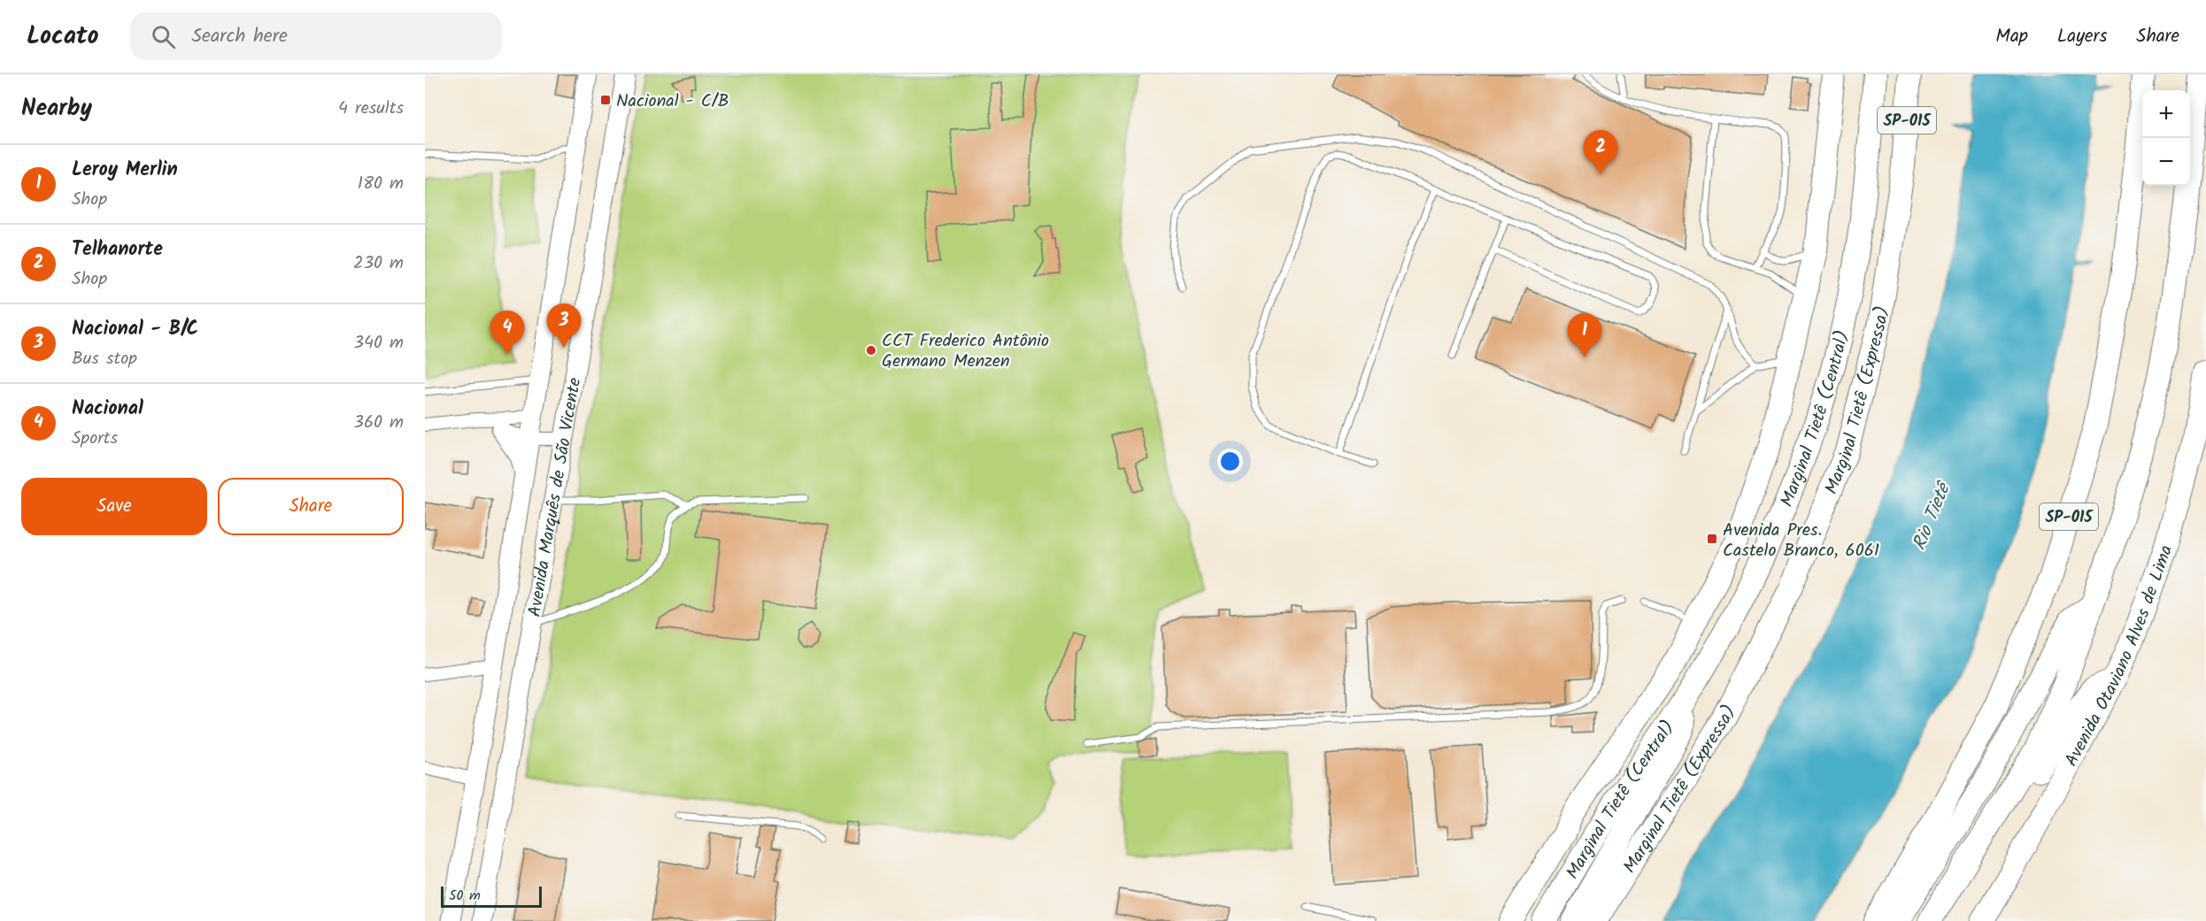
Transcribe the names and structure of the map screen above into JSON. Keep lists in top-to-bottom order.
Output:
{
  "streets": {
    "highway": [
      "SP-015",
      "Marginal Tietê (Expressa)",
      "Marginal Tietê (Central)",
      "Avenida Otaviano Alves de Lima"
    ],
    "main road": ["Avenida Marquês de São Vicente"]
  },
  "water": ["Rio Tietê"],
  "places": {
    "transit": ["Nacional - C/B", "Avenida Pres. Castelo Branco, 6061"],
    "other": ["CCT Frederico Antônio Germano Menzen"]
  },
  "scale_bar": "50 m",
  "page": {
    "header": "Locato",
    "search": "Search here",
    "nav": ["Map", "Layers", "Share"],
    "heading": ["Nearby", "4 results"],
    "map_buttons": ["+", "−"],
    "pins": [
      "2",
      "3",
      "4",
      "1"
    ],
    "list": [
      {
        "mark": "1",
        "name": "Leroy Merlin",
        "note": "Shop",
        "value": "180 m"
      },
      {
        "mark": "2",
        "name": "Telhanorte",
        "note": "Shop",
        "value": "230 m"
      },
      {
        "mark": "3",
        "name": "Nacional - B/C",
        "note": "Bus stop",
        "value": "340 m"
      },
      {
        "mark": "4",
        "name": "Nacional",
        "note": "Sports",
        "value": "360 m"
      }
    ],
    "buttons": ["Save", "Share"],
    "scale": "50 m"
  }
}
